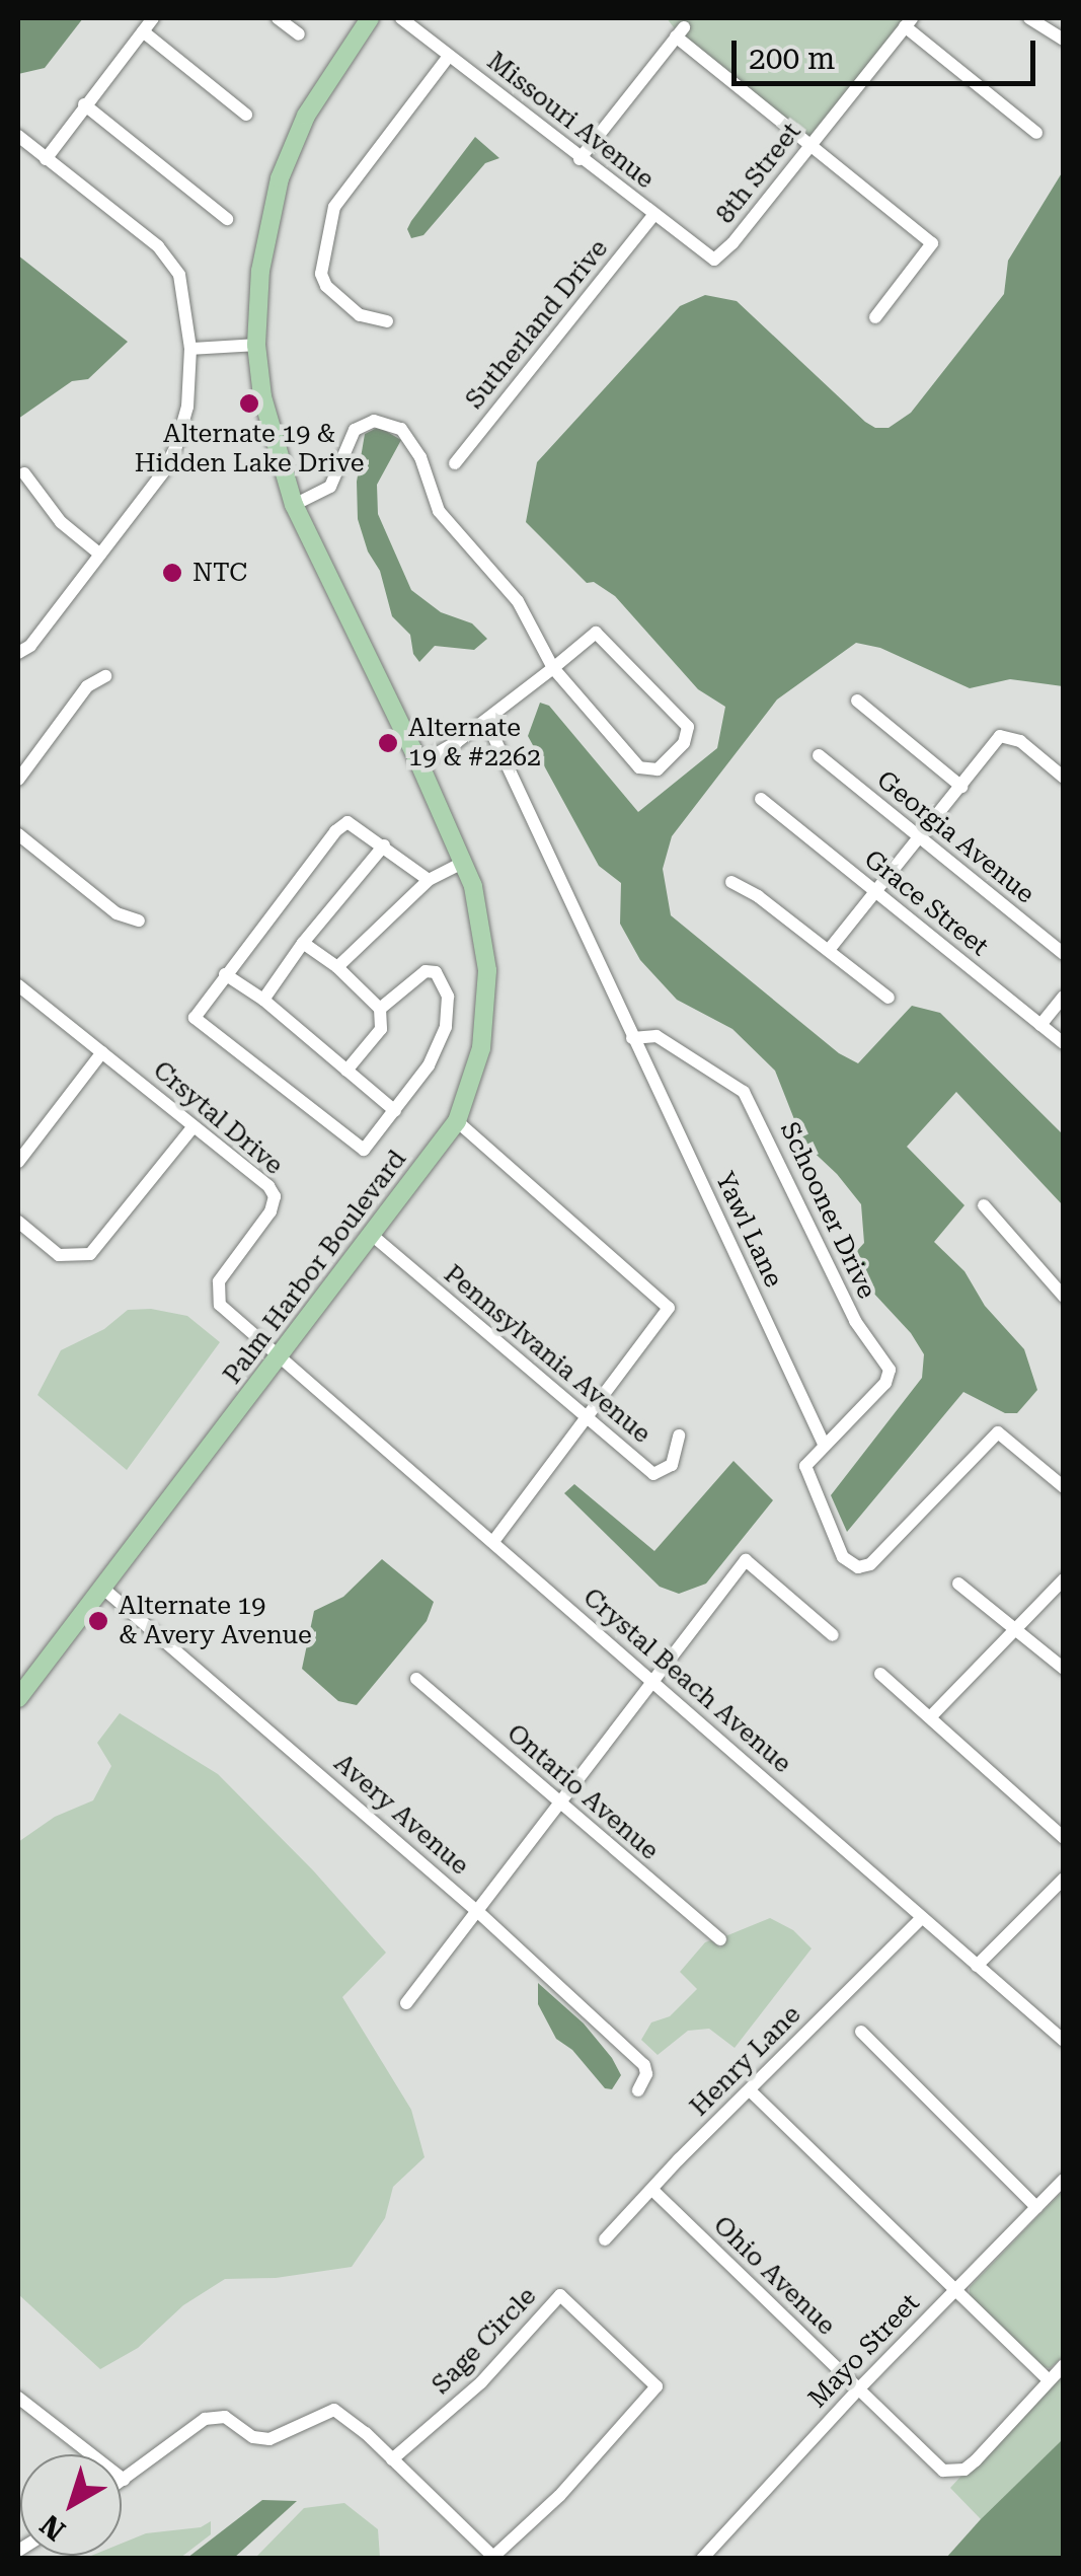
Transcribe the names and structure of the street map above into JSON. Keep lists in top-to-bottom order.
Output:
{
  "streets": {
    "main road": ["Palm Harbor Boulevard"],
    "street": [
      "Missouri Avenue",
      "8th Street",
      "Sutherland Drive",
      "Georgia Avenue",
      "Grace Street",
      "Crsytal Drive",
      "Schooner Drive",
      "Yawl Lane",
      "Pennsylvania Avenue",
      "Crystal Beach Avenue",
      "Ontario Avenue",
      "Avery Avenue",
      "Henry Lane",
      "Ohio Avenue",
      "Sage Circle",
      "Mayo Street"
    ]
  },
  "crossings": [
    ["Missouri Avenue", "8th Street"],
    ["Missouri Avenue", "Sutherland Drive"],
    ["Crsytal Drive", "Palm Harbor Boulevard"],
    ["Crsytal Drive", "Crystal Beach Avenue"],
    ["Schooner Drive", "Yawl Lane"],
    ["Palm Harbor Boulevard", "Pennsylvania Avenue"],
    ["Palm Harbor Boulevard", "Crystal Beach Avenue"],
    ["Palm Harbor Boulevard", "Avery Avenue"],
    ["Crystal Beach Avenue", "Henry Lane"],
    ["Henry Lane", "Ohio Avenue"],
    ["Ohio Avenue", "Mayo Street"]
  ],
  "places": [
    "Alternate 19 & Hidden Lake Drive",
    "NTC",
    "Alternate 19 & #2262",
    "Alternate 19 & Avery Avenue"
  ],
  "scale_bar": "200 m",
  "north": "bottom left"
}
